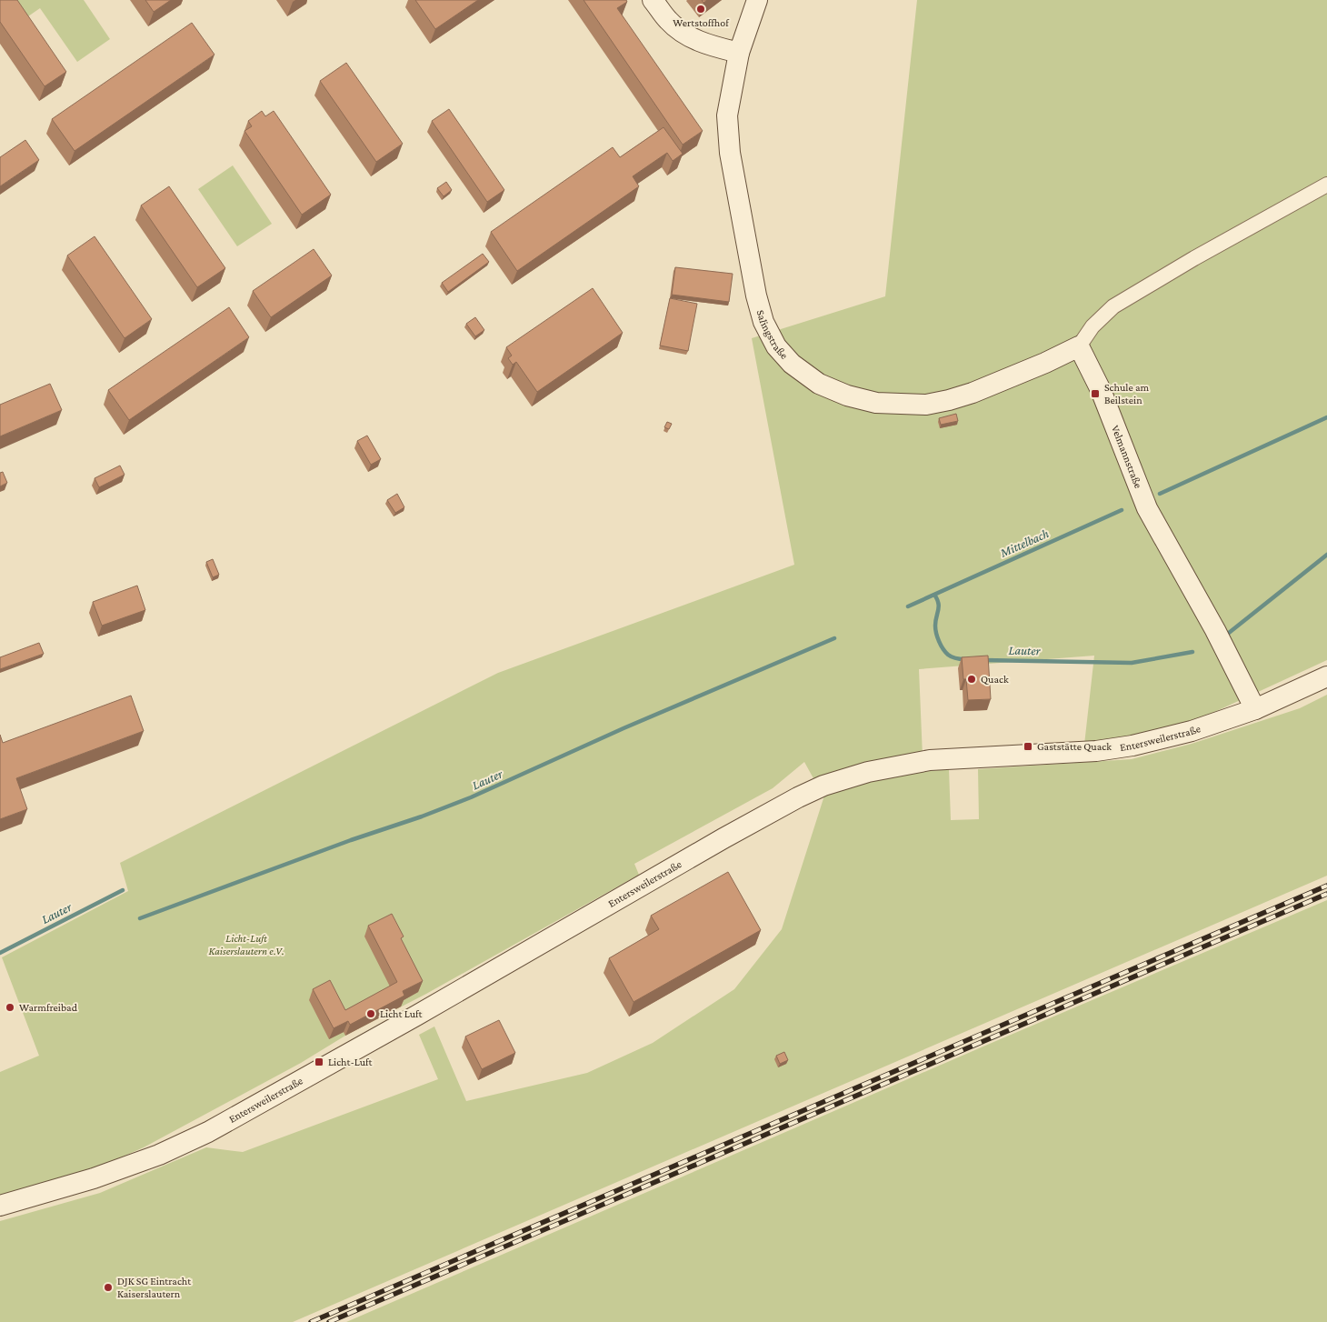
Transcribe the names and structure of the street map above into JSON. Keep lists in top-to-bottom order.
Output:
{
  "streets": {
    "main road": ["Salingstraße", "Velmannstraße", "Entersweilerstraße"]
  },
  "crossings": [
    ["Salingstraße", "Velmannstraße"],
    ["Velmannstraße", "Entersweilerstraße"]
  ],
  "water": ["Mittelbach", "Lauter"],
  "parks": ["Licht-Luft Kaiserslautern e.V."],
  "places": {
    "other": [
      "Wertstoffhof",
      "Quack",
      "Warmfreibad",
      "Licht Luft",
      "DJK SG Eintracht Kaiserslautern"
    ],
    "transit": ["Schule am Beilstein", "Gaststätte Quack", "Licht-Luft"]
  }
}
